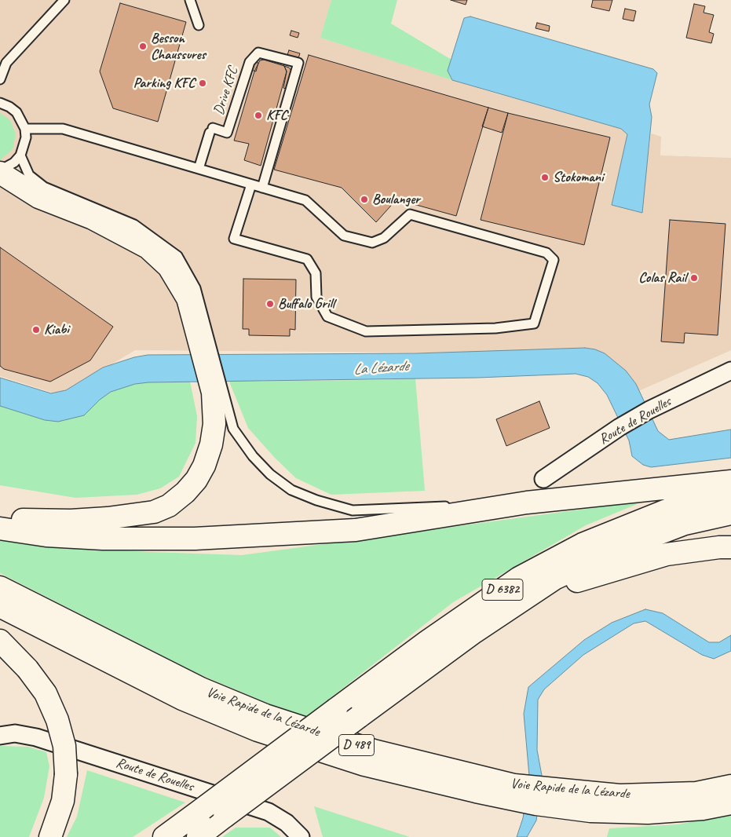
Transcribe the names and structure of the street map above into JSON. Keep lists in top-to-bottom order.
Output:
{
  "streets": {
    "highway": ["D 6382", "Voie Rapide de la Lézarde", "D 489"],
    "street": ["Route de Rouelles"],
    "lane": ["Drive KFC"]
  },
  "water": ["La Lézarde"],
  "places": [
    "Besson Chaussures",
    "Parking KFC",
    "KFC",
    "Stokomani",
    "Boulanger",
    "Colas Rail",
    "Buffalo Grill",
    "Kiabi"
  ]
}
